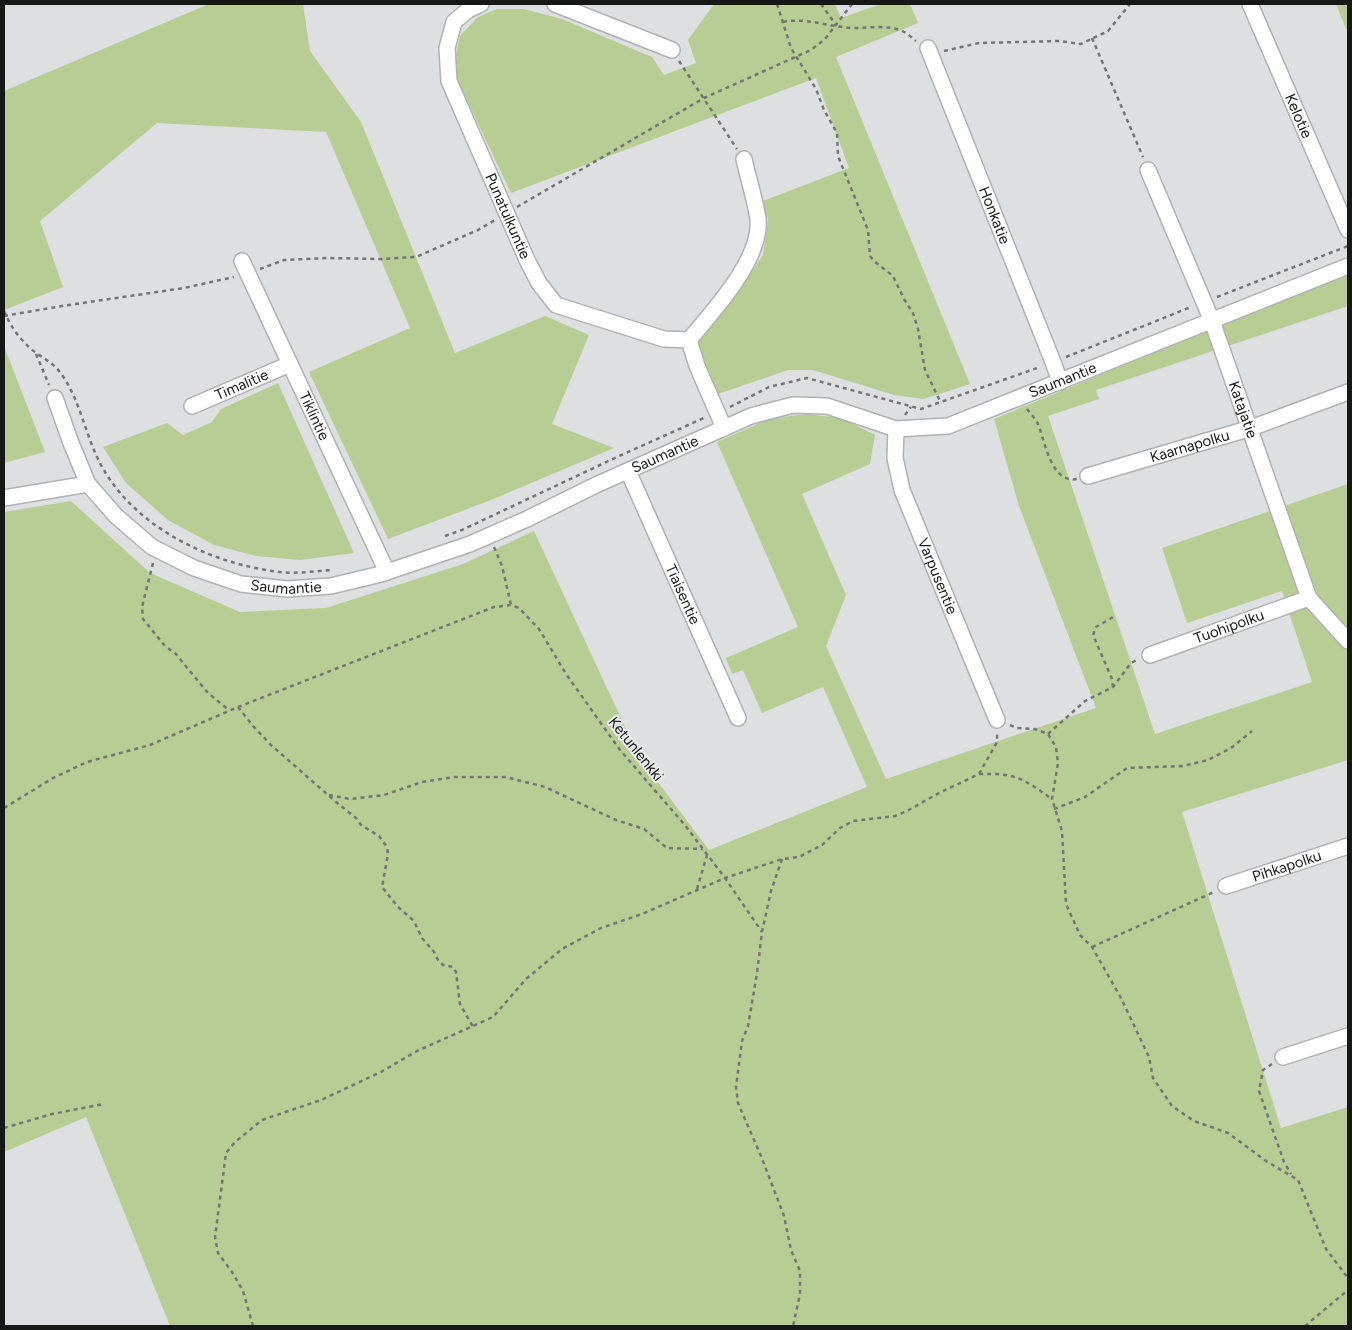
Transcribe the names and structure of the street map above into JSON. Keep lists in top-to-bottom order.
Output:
{
  "streets": {
    "street": [
      "Kelotie",
      "Honkatie",
      "Punatulkuntie",
      "Saumantie",
      "Timalitie",
      "Katajatie",
      "Tiklintie",
      "Kaarnapolku",
      "Varpusentie",
      "Tiaisentie",
      "Tuohipolku",
      "Pihkapolku"
    ],
    "path": ["Ketunlenkki"]
  },
  "crossings": [
    ["Honkatie", "Saumantie"],
    ["Saumantie", "Katajatie"],
    ["Saumantie", "Tiklintie"],
    ["Saumantie", "Varpusentie"],
    ["Saumantie", "Tiaisentie"],
    ["Timalitie", "Tiklintie"],
    ["Katajatie", "Kaarnapolku"],
    ["Katajatie", "Tuohipolku"]
  ]
}
